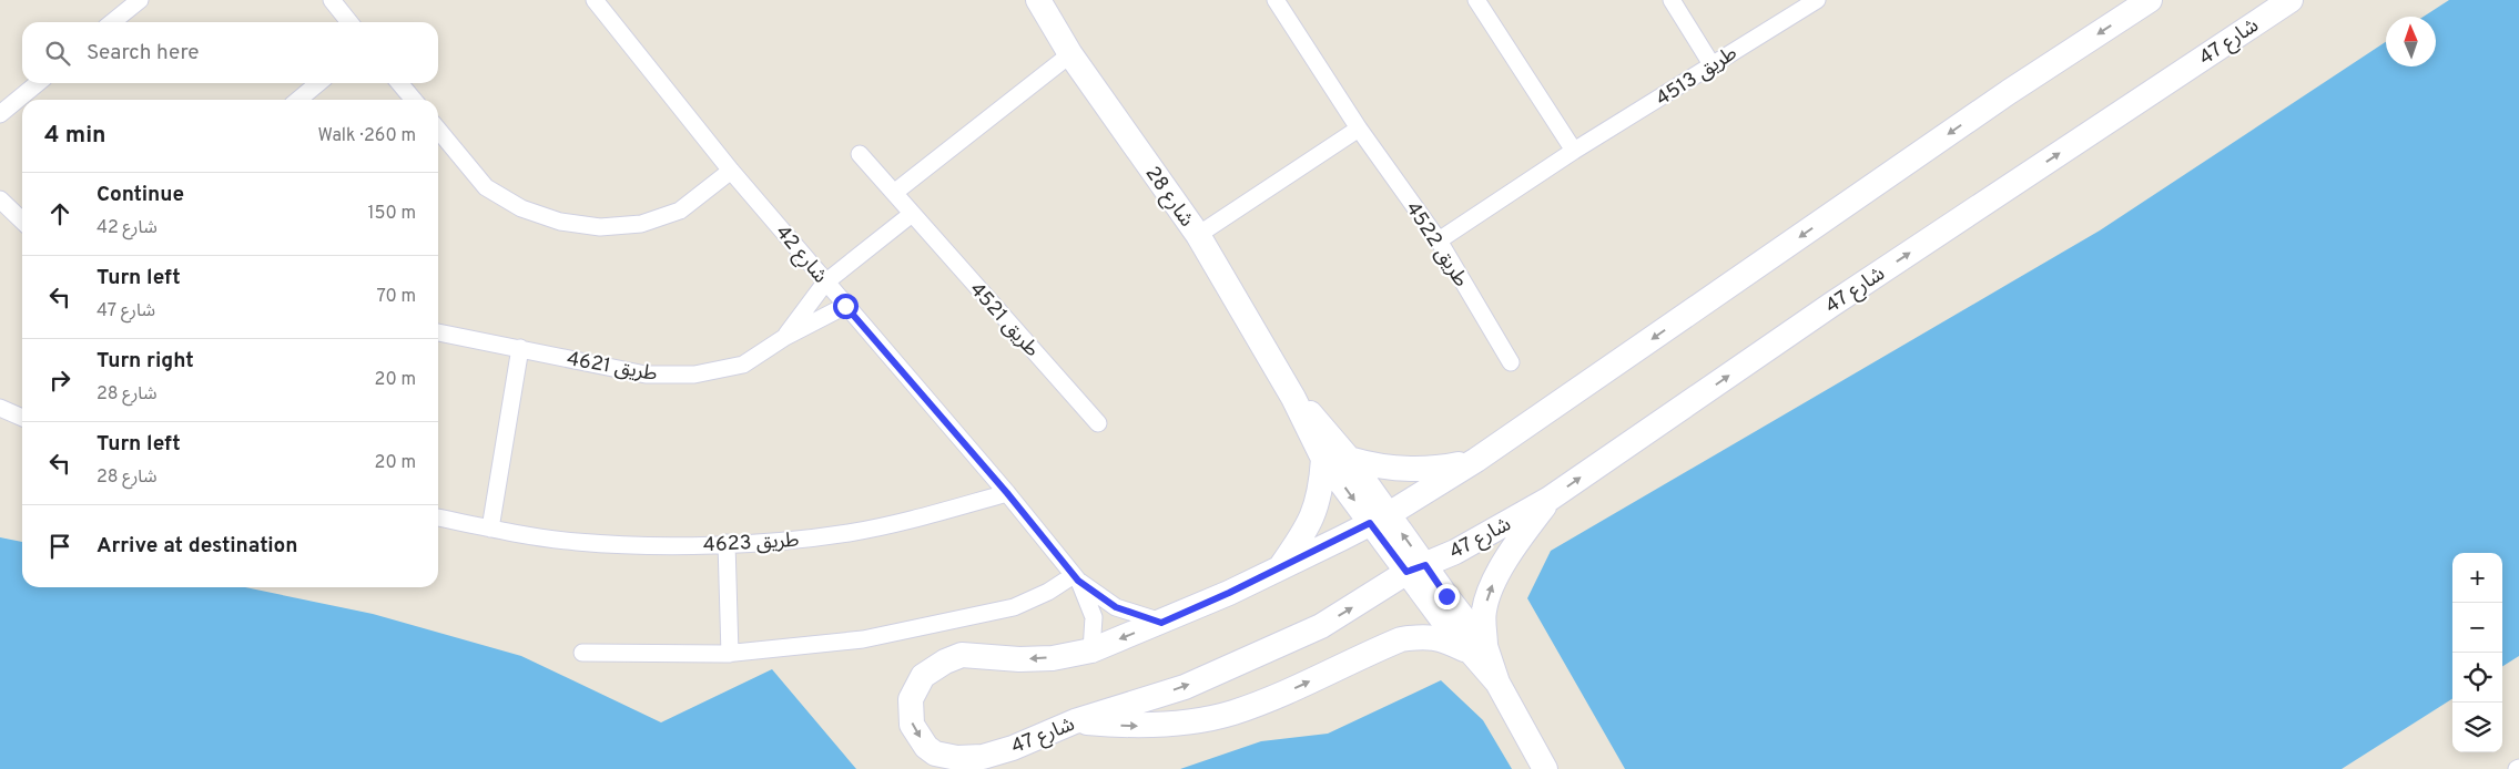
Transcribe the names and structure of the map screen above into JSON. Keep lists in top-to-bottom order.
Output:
{
  "streets": {
    "street": [
      "شارع 47",
      "طريق 4513",
      "شارع 28",
      "طريق 4522",
      "شارع 42",
      "طريق 4521",
      "طريق 4621",
      "طريق 4623"
    ]
  },
  "crossings": [
    ["شارع 47", "شارع 28"],
    ["شارع 47", "شارع 42"],
    ["طريق 4513", "طريق 4522"],
    ["شارع 42", "طريق 4621"],
    ["شارع 42", "طريق 4623"]
  ],
  "north": "top",
  "page": {
    "search": "Search here",
    "heading": ["4 min", "Walk · 260 m"],
    "list": [
      ["Continue", "شارع 42", "150 m"],
      ["Turn left", "شارع 47", "70 m"],
      ["Turn right", "شارع 28", "20 m"],
      ["Turn left", "شارع 28", "20 m"],
      "Arrive at destination"
    ],
    "map_buttons": ["+", "−"]
  }
}
